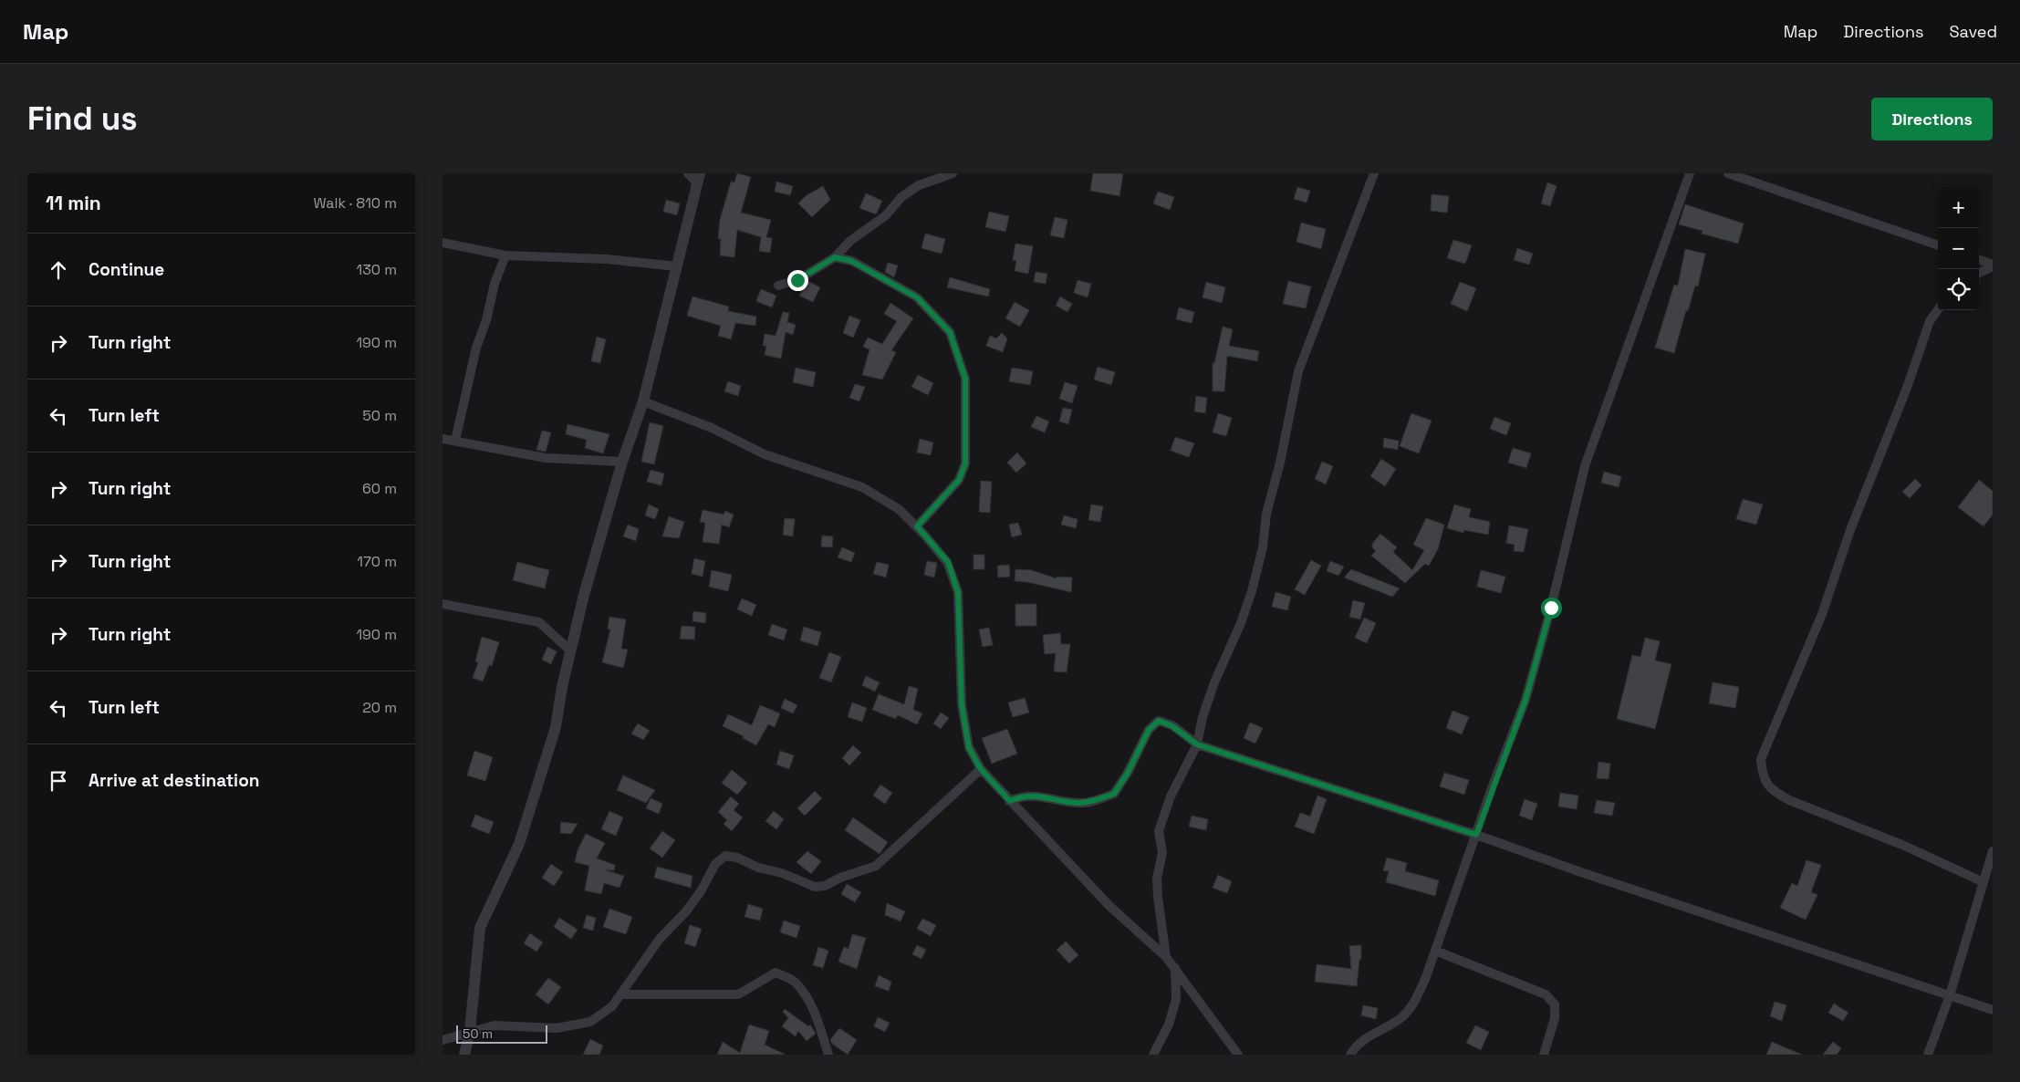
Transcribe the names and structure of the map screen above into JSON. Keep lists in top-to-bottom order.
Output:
{
  "scale_bar": "50 m",
  "page": {
    "header": "Map",
    "nav": ["Map", "Directions", "Saved"],
    "buttons": "Directions",
    "title": "Find us",
    "heading": ["11 min", "Walk · 810 m"],
    "map_buttons": ["+", "−"],
    "list": [
      ["Continue", "130 m"],
      ["Turn right", "190 m"],
      ["Turn left", "50 m"],
      ["Turn right", "60 m"],
      ["Turn right", "170 m"],
      ["Turn right", "190 m"],
      ["Turn left", "20 m"],
      "Arrive at destination"
    ],
    "scale": "50 m"
  }
}
